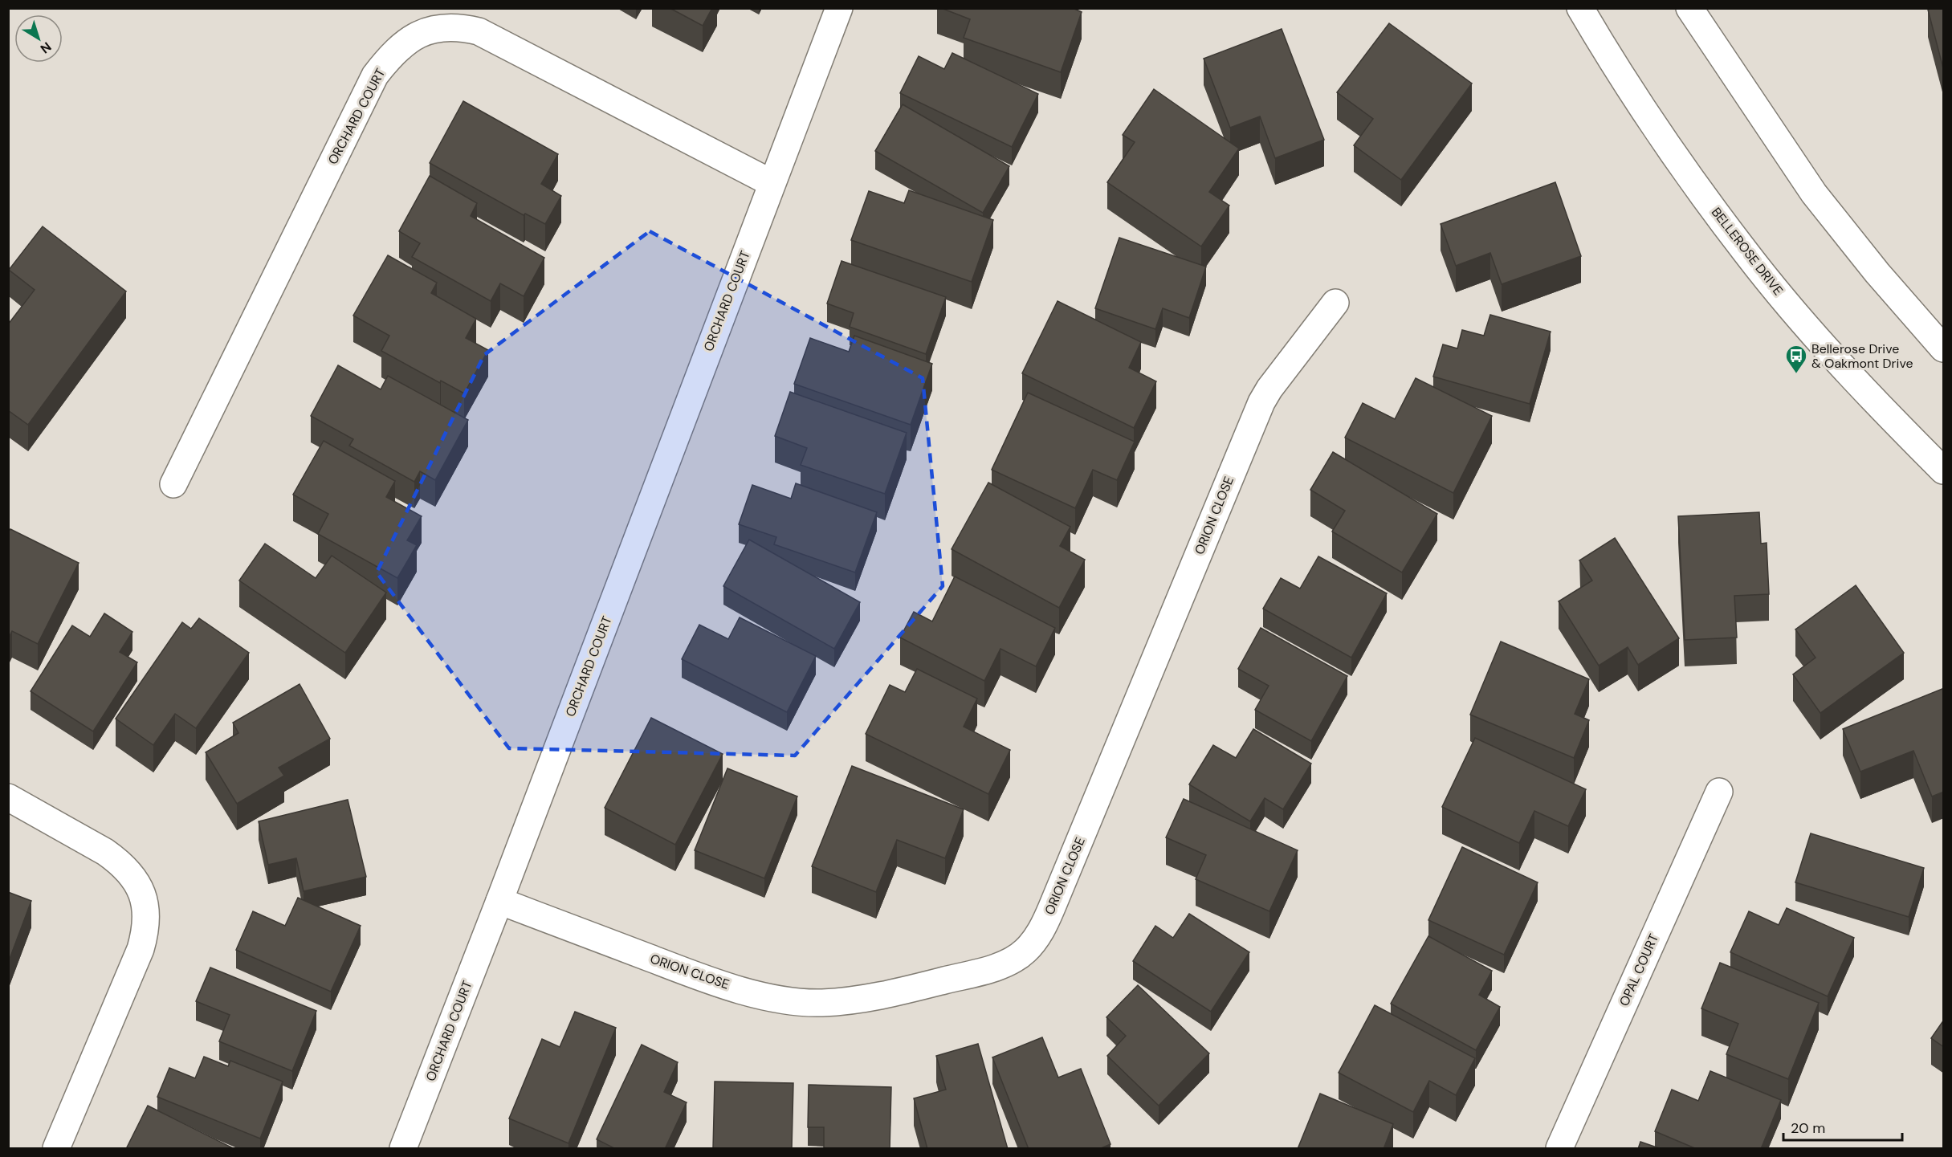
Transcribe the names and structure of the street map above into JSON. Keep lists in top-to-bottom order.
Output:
{
  "streets": {
    "street": [
      "ORCHARD COURT",
      "BELLEROSE DRIVE",
      "ORION CLOSE",
      "OPAL COURT"
    ]
  },
  "crossings": [
    ["ORCHARD COURT", "ORION CLOSE"]
  ],
  "places": {
    "bus stop": ["Bellerose Drive & Oakmont Drive"]
  },
  "scale_bar": "20 m",
  "north": "bottom right"
}
